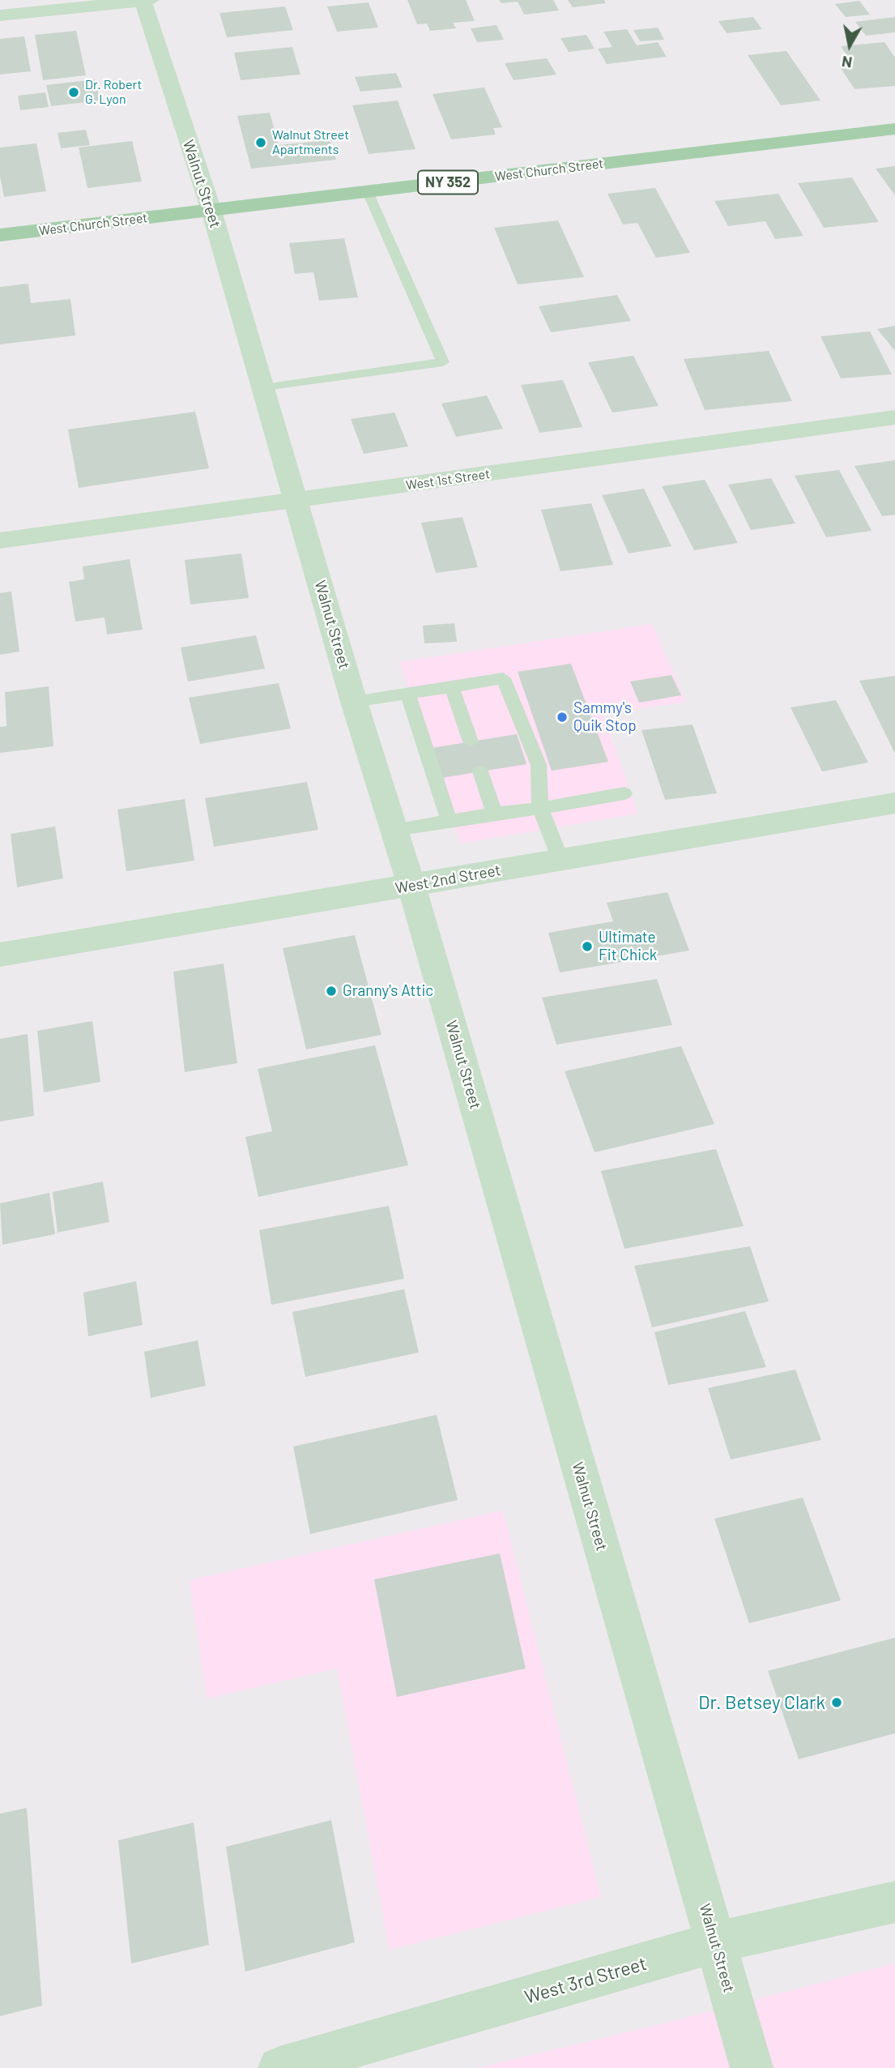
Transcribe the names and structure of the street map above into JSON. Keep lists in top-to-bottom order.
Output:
{
  "streets": {
    "main road": ["West Church Street", "NY 352"],
    "street": [
      "Walnut Street",
      "West 1st Street",
      "West 2nd Street",
      "West 3rd Street"
    ]
  },
  "crossings": [
    ["West Church Street", "Walnut Street"],
    ["Walnut Street", "West 1st Street"],
    ["Walnut Street", "West 2nd Street"],
    ["Walnut Street", "West 3rd Street"]
  ],
  "places": [
    "Dr. Robert G. Lyon",
    "Walnut Street Apartments",
    "Sammy's Quik Stop",
    "Ultimate Fit Chick",
    "Granny's Attic",
    "Dr. Betsey Clark"
  ],
  "north": "bottom"
}
